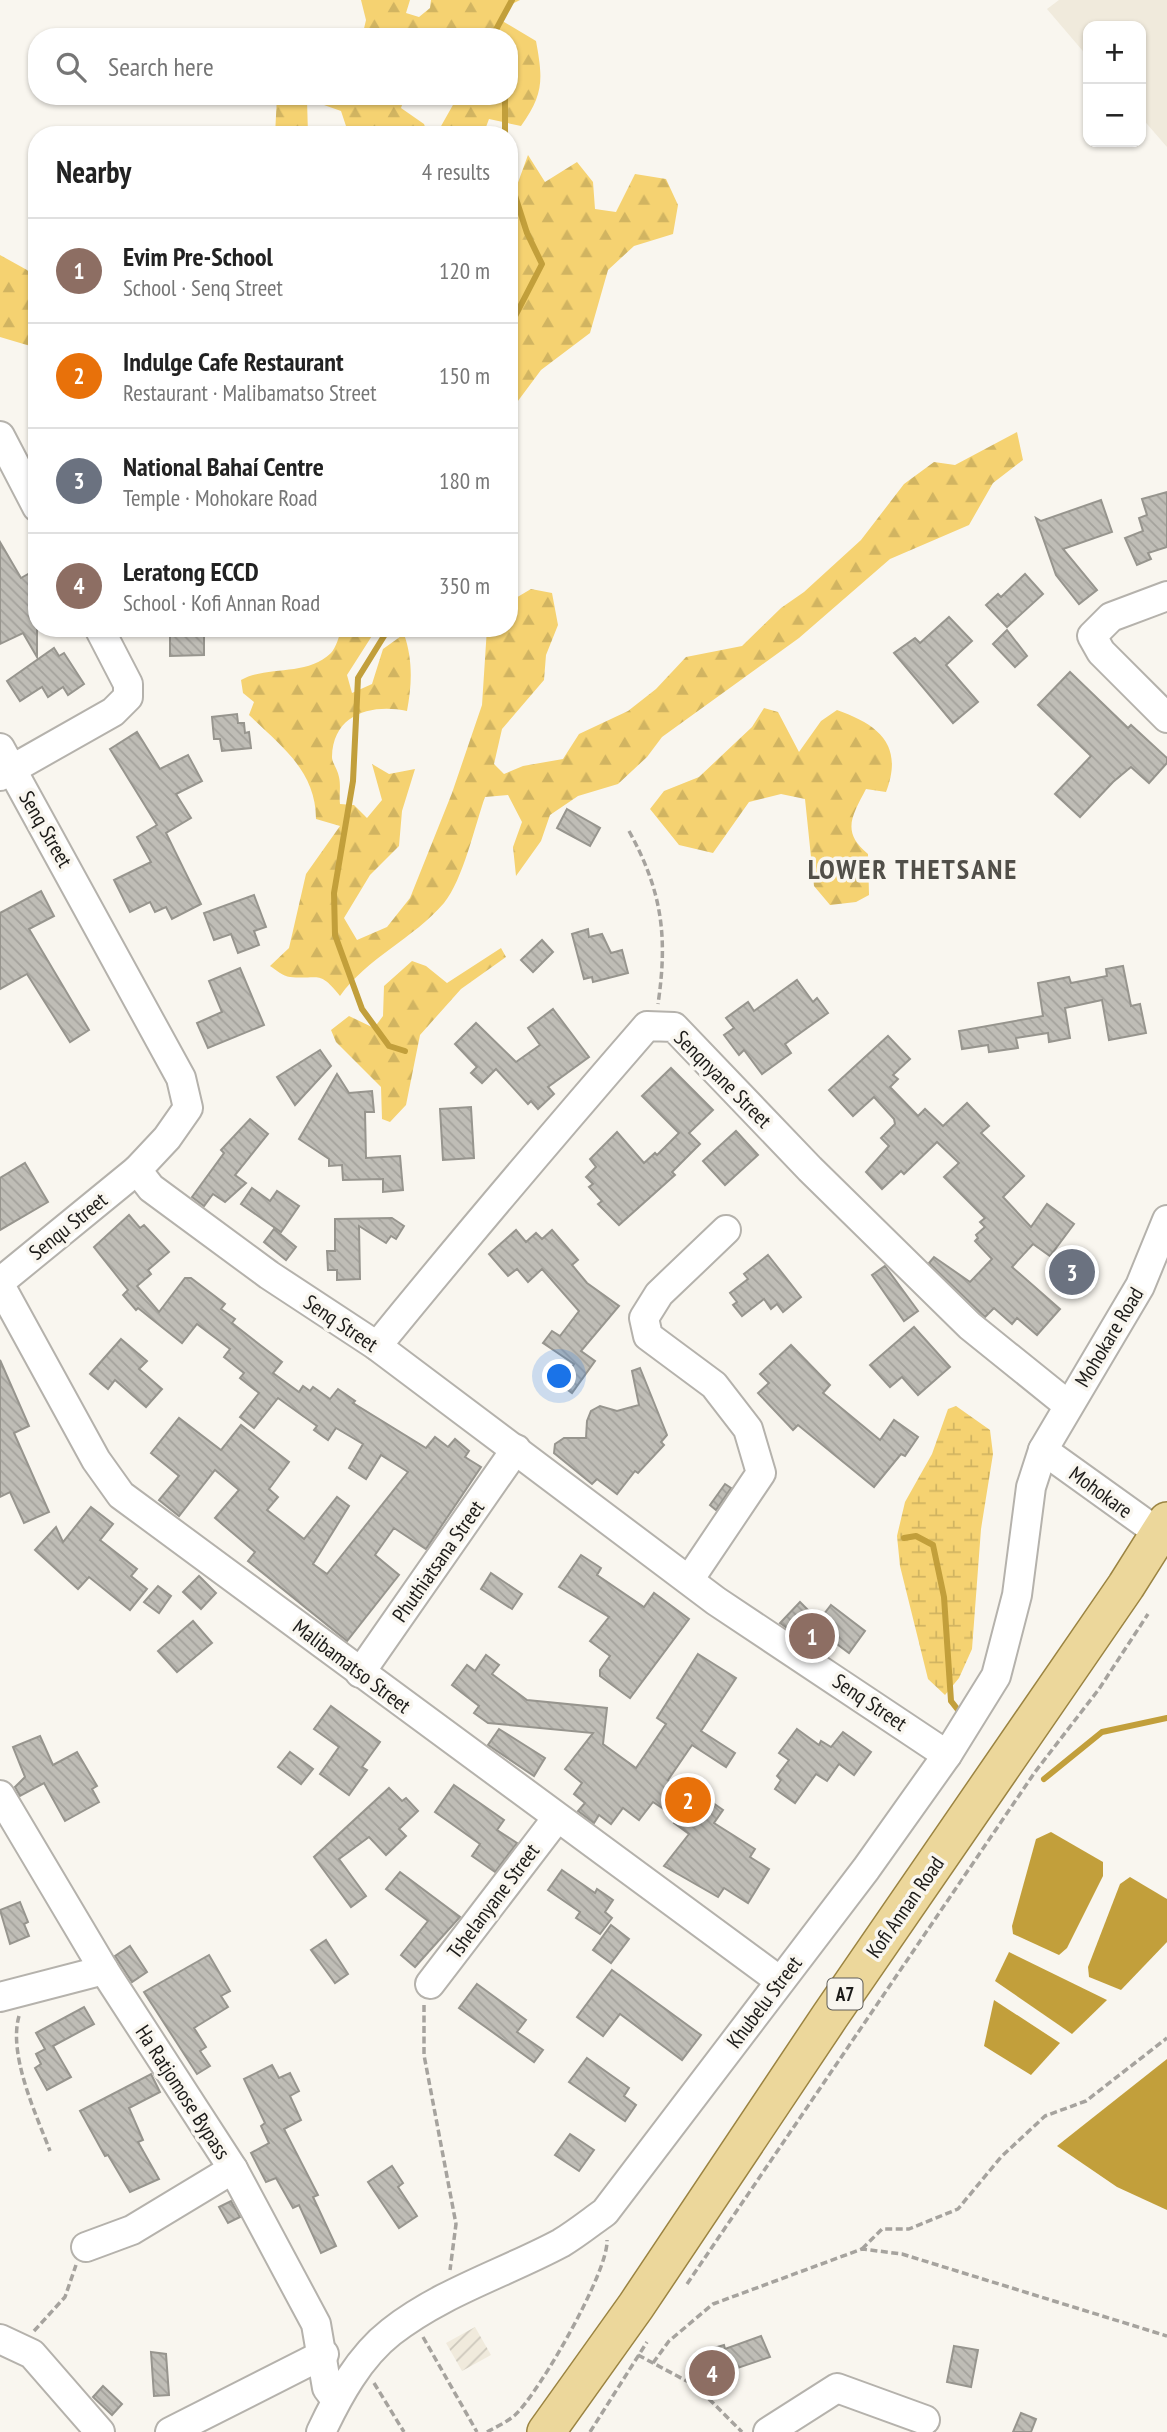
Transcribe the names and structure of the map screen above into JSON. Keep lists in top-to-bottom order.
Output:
{
  "streets": {
    "main road": ["Kofi Annan Road", "A7"],
    "street": [
      "Senq Street",
      "Senqnyane Street",
      "Senqu Street",
      "Mohokare Road",
      "Mohokare",
      "Phuthiatsana Street",
      "Malibamatso Street",
      "Tshelanyane Street",
      "Khubelu Street",
      "Ha Ratjomose Bypass"
    ]
  },
  "crossings": [
    ["Senq Street", "Senqnyane Street"],
    ["Senq Street", "Senqu Street"],
    ["Senq Street", "Phuthiatsana Street"],
    ["Senq Street", "Khubelu Street"],
    ["Senqnyane Street", "Mohokare Road"],
    ["Senqu Street", "Malibamatso Street"],
    ["Mohokare Road", "Mohokare"],
    ["Mohokare Road", "Khubelu Street"],
    ["Mohokare", "Kofi Annan Road"],
    ["Mohokare", "Khubelu Street"],
    ["Phuthiatsana Street", "Malibamatso Street"],
    ["Malibamatso Street", "Tshelanyane Street"],
    ["Malibamatso Street", "Khubelu Street"],
    ["Khubelu Street", "Ha Ratjomose Bypass"]
  ],
  "districts": ["LOWER THETSANE"],
  "page": {
    "map_buttons": ["+", "−"],
    "search": "Search here",
    "heading": ["Nearby", "4 results"],
    "list": [
      {
        "mark": "1",
        "name": "Evim Pre-School",
        "note": "School · Senq Street",
        "value": "120 m"
      },
      {
        "mark": "2",
        "name": "Indulge Cafe Restaurant",
        "note": "Restaurant · Malibamatso Street",
        "value": "150 m"
      },
      {
        "mark": "3",
        "name": "National Bahaí Centre",
        "note": "Temple · Mohokare Road",
        "value": "180 m"
      },
      {
        "mark": "4",
        "name": "Leratong ECCD",
        "note": "School · Kofi Annan Road",
        "value": "350 m"
      }
    ],
    "pins": [
      "3",
      "1",
      "2",
      "4"
    ]
  }
}
